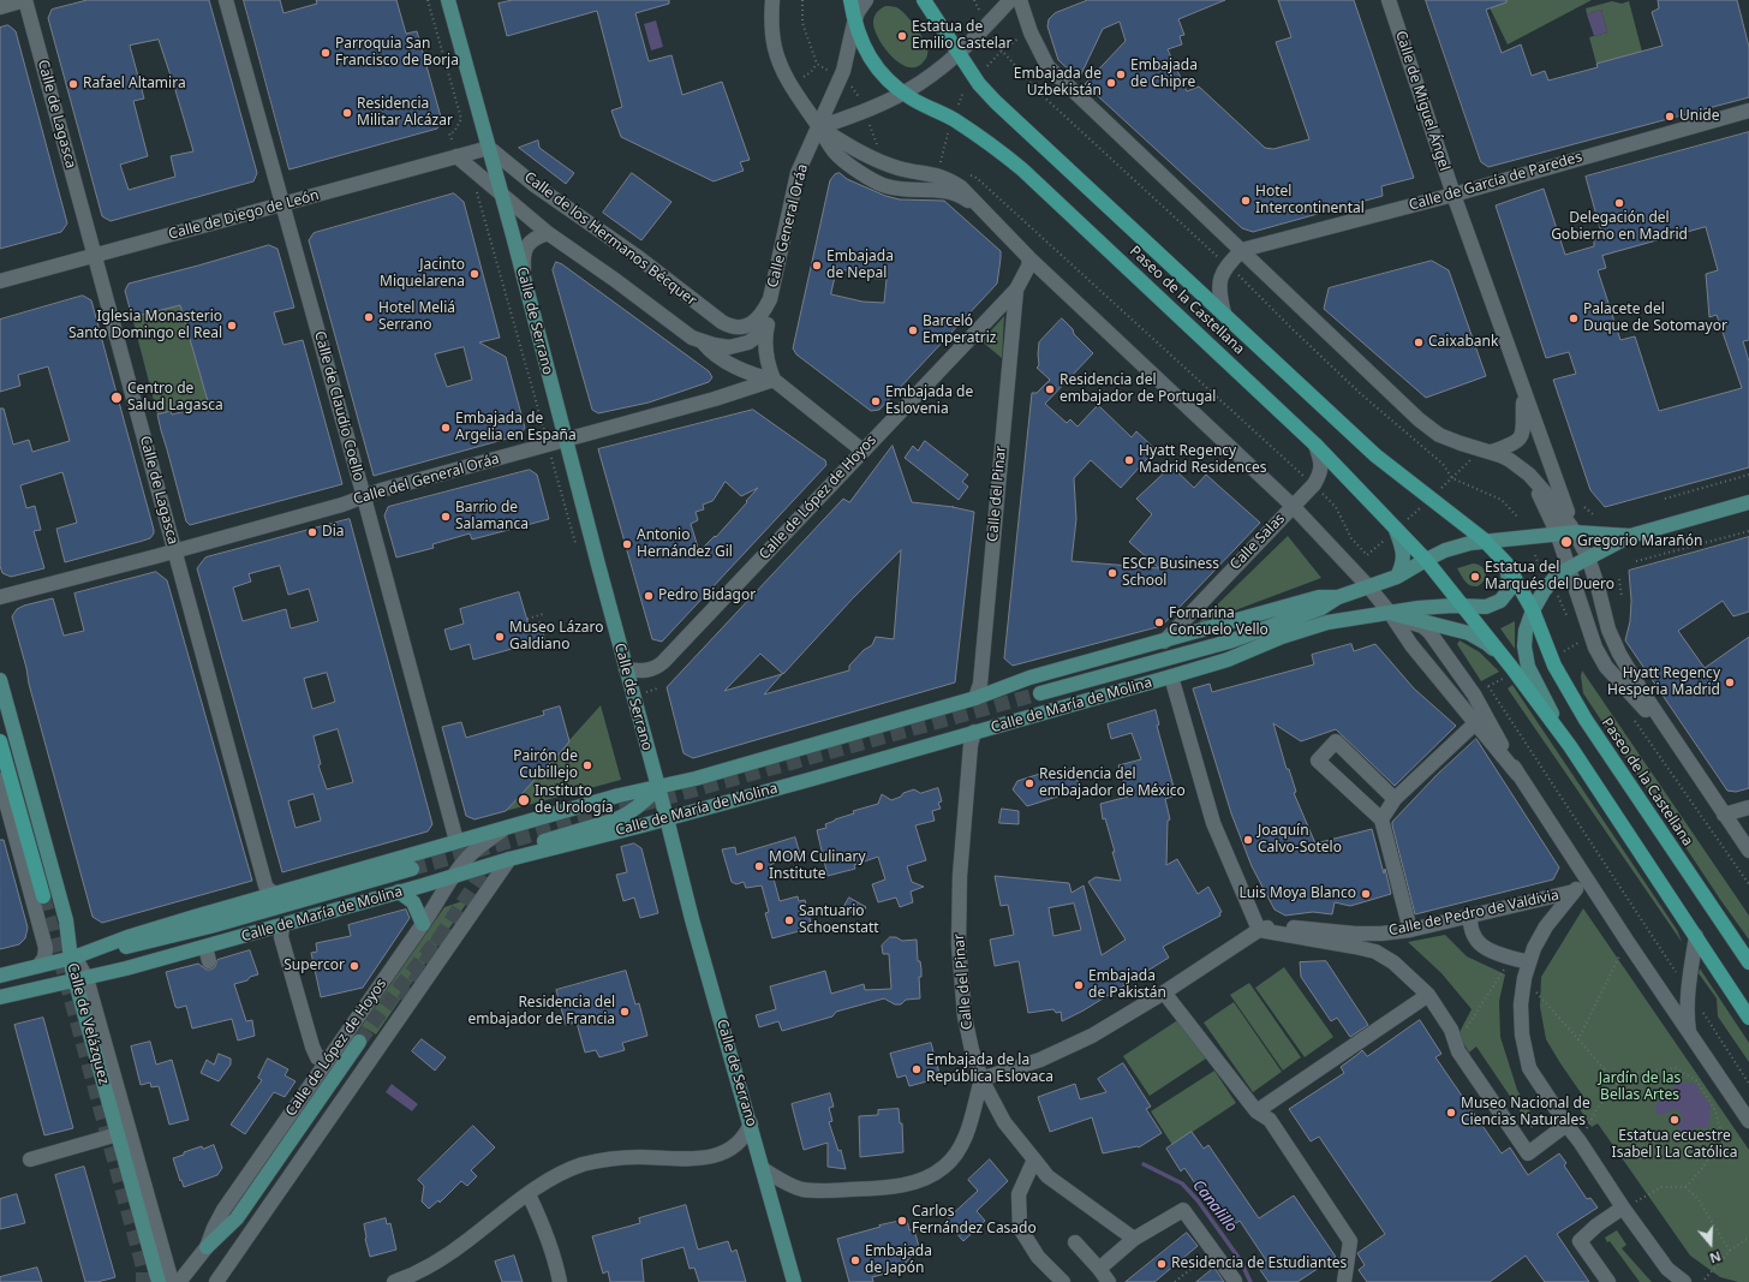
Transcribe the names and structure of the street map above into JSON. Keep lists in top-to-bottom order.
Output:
{
  "streets": {
    "highway": ["Paseo de la Castellana"],
    "main road": ["Calle de Serrano", "Calle de María de Molina", "Calle de Velázquez"],
    "street": [
      "Calle de Miguel Ángel",
      "Calle de Lagasca",
      "Calle de García de Paredes",
      "Calle de Diego de León",
      "Calle General Oráa",
      "Calle de los Hermanos Bécquer",
      "Calle de Claudio Coello",
      "Calle del General Oráa",
      "Calle del Pinar",
      "Calle de López de Hoyos",
      "Calle Salas",
      "Calle de Pedro de Valdivia"
    ]
  },
  "crossings": [
    ["Calle de Miguel Ángel", "Calle de García de Paredes"],
    ["Calle de Miguel Ángel", "Calle de María de Molina"],
    ["Calle de Lagasca", "Calle de Diego de León"],
    ["Calle de Lagasca", "Calle del General Oráa"],
    ["Calle de Lagasca", "Calle de María de Molina"],
    ["Calle de García de Paredes", "Paseo de la Castellana"],
    ["Calle de Diego de León", "Calle de los Hermanos Bécquer"],
    ["Calle de Diego de León", "Calle de Serrano"],
    ["Calle de Diego de León", "Calle de Claudio Coello"],
    ["Calle General Oráa", "Calle de los Hermanos Bécquer"],
    ["Calle General Oráa", "Paseo de la Castellana"],
    ["Calle de los Hermanos Bécquer", "Calle de Serrano"],
    ["Calle de los Hermanos Bécquer", "Calle del General Oráa"],
    ["Calle de los Hermanos Bécquer", "Calle de López de Hoyos"],
    ["Paseo de la Castellana", "Calle de María de Molina"],
    ["Calle de Serrano", "Calle del General Oráa"],
    ["Calle de Serrano", "Calle de López de Hoyos"],
    ["Calle de Serrano", "Calle de María de Molina"],
    ["Calle de Claudio Coello", "Calle del General Oráa"],
    ["Calle de Claudio Coello", "Calle de María de Molina"],
    ["Calle del Pinar", "Calle de López de Hoyos"],
    ["Calle del Pinar", "Calle de María de Molina"],
    ["Calle del Pinar", "Calle de Pedro de Valdivia"],
    ["Calle de López de Hoyos", "Calle de María de Molina"],
    ["Calle Salas", "Calle de María de Molina"],
    ["Calle de María de Molina", "Calle de Velázquez"]
  ],
  "water": ["Canalillo"],
  "parks": ["Jardín de las Bellas Artes"],
  "places": [
    "Estatua de Emilio Castelar",
    "Parroquia San Francisco de Borja",
    "Embajada de Chipre",
    "Embajada de Uzbekistán",
    "Rafael Altamira",
    "Residencia Militar Alcázar",
    "Unide",
    "Hotel Intercontinental",
    "Delegación del Gobierno en Madrid",
    "Embajada de Nepal",
    "Jacinto Miquelarena",
    "Hotel Meliá Serrano",
    "Palacete del Duque de Sotomayor",
    "Iglesia Monasterio Santo Domingo el Real",
    "Barceló Emperatriz",
    "Caixabank",
    "Residencia del embajador de Portugal",
    "Centro de Salud Lagasca",
    "Embajada de Eslovenia",
    "Embajada de Argelia en España",
    "Hyatt Regency Madrid Residences",
    "Barrio de Salamanca",
    "Dia",
    "Gregorio Marañón",
    "Antonio Hernández Gil",
    "ESCP Business School",
    "Estatua del Marqués del Duero",
    "Pedro Bidagor",
    "Fornarina Consuelo Vello",
    "Museo Lázaro Galdiano",
    "Hyatt Regency Hesperia Madrid",
    "Pairón de Cubillejo",
    "Residencia del embajador de México",
    "Instituto de Urología",
    "Joaquín Calvo-Sotelo",
    "MOM Culinary Institute",
    "Luis Moya Blanco",
    "Santuario Schoenstatt",
    "Supercor",
    "Embajada de Pakistán",
    "Residencia del embajador de Francia",
    "Embajada de la República Eslovaca",
    "Museo Nacional de Ciencias Naturales",
    "Estatua ecuestre Isabel I La Católica",
    "Carlos Fernández Casado",
    "Embajada de Japón",
    "Residencia de Estudiantes"
  ],
  "north": "bottom"
}
